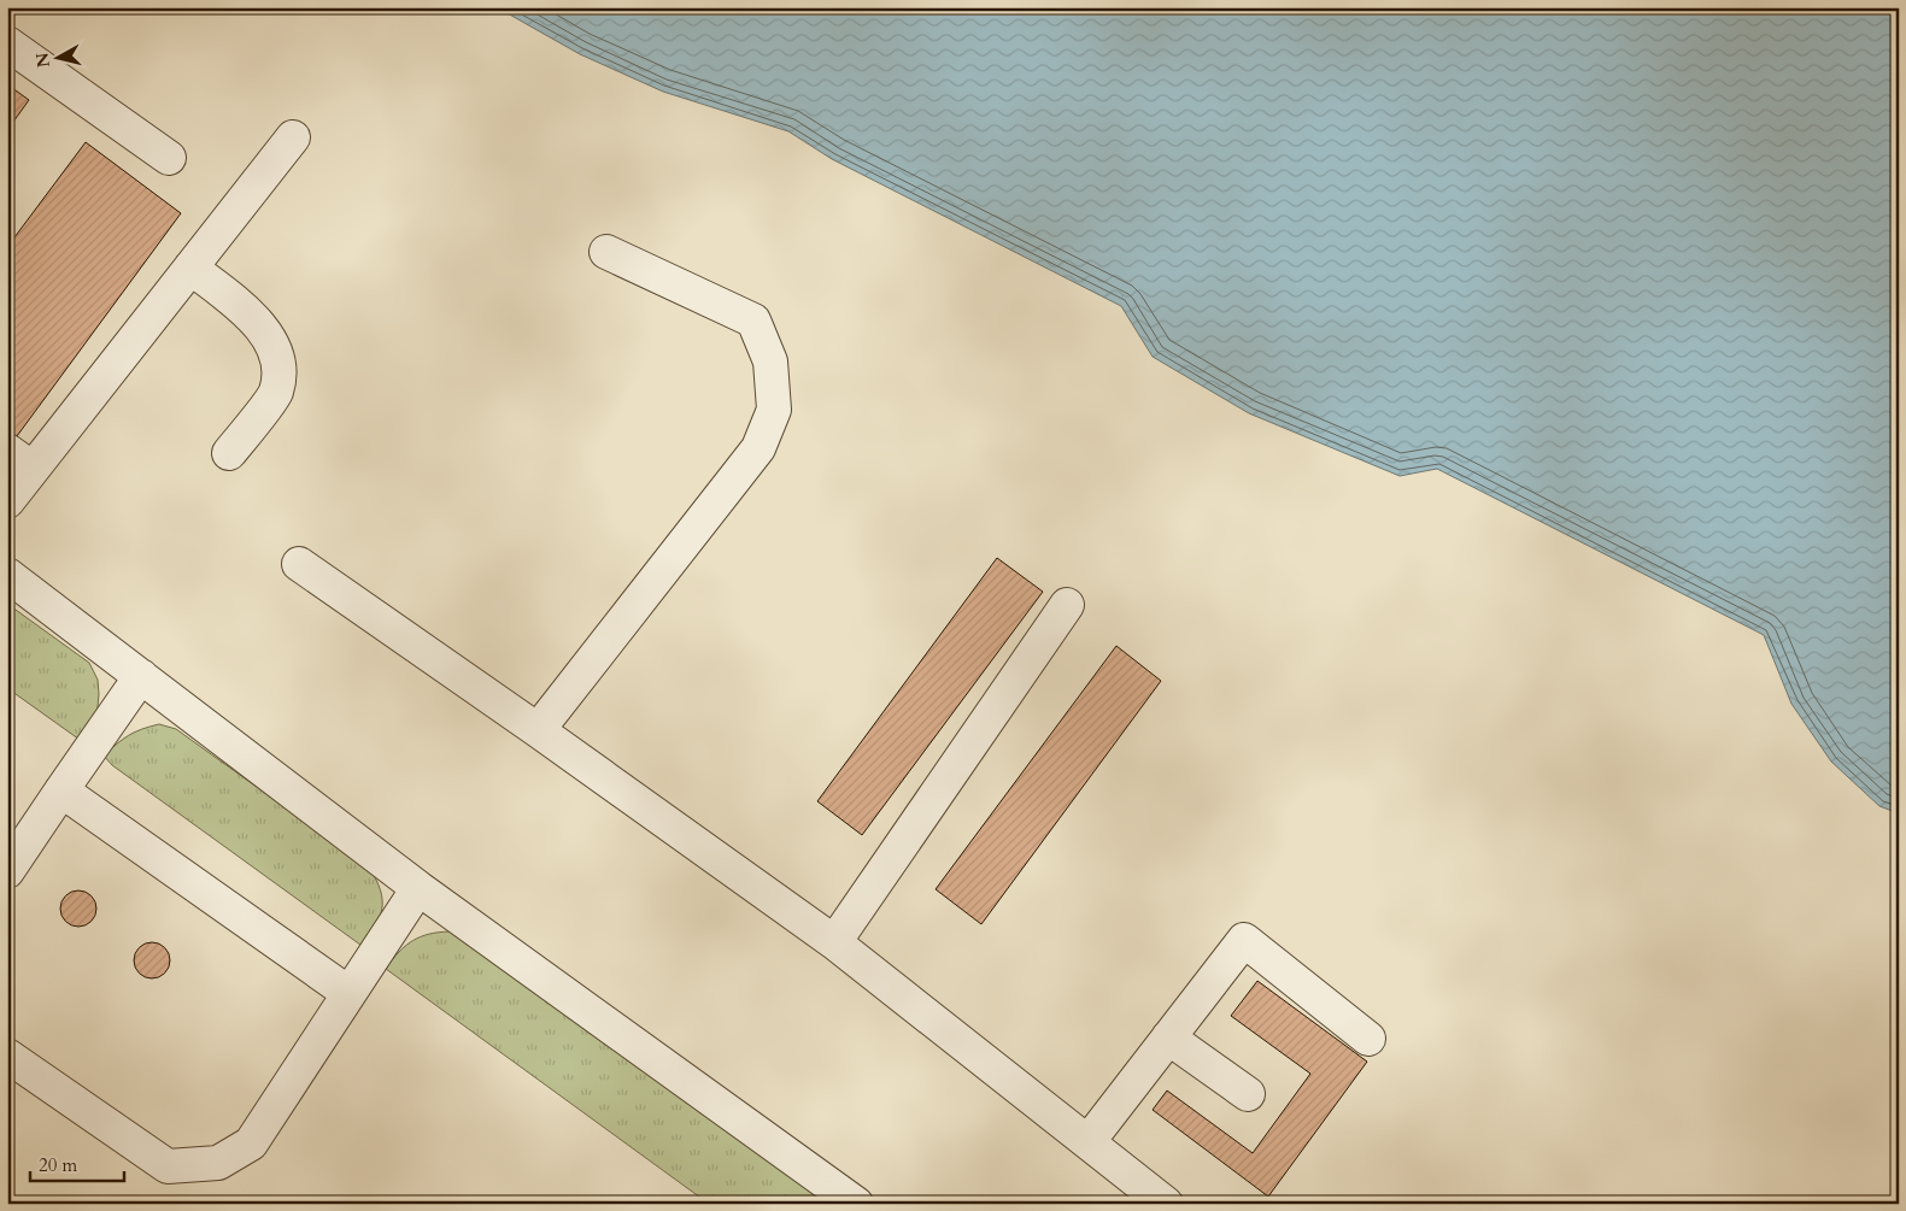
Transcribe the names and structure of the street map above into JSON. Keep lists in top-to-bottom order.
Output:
{
  "scale_bar": "20 m",
  "north": "left"
}
